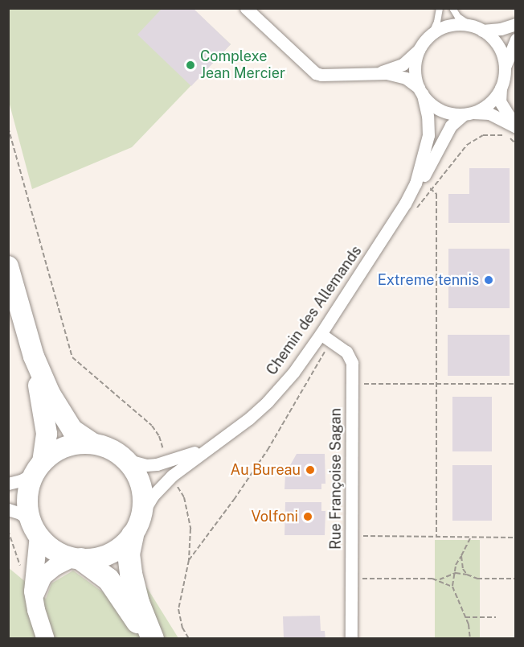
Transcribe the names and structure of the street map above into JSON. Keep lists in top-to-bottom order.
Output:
{
  "streets": {
    "street": ["Chemin des Allemands", "Rue Françoise Sagan"]
  },
  "crossings": [
    ["Chemin des Allemands", "Rue Françoise Sagan"]
  ],
  "places": [
    "Complexe Jean Mercier",
    "Extreme tennis",
    "Au Bureau",
    "Volfoni"
  ]
}
